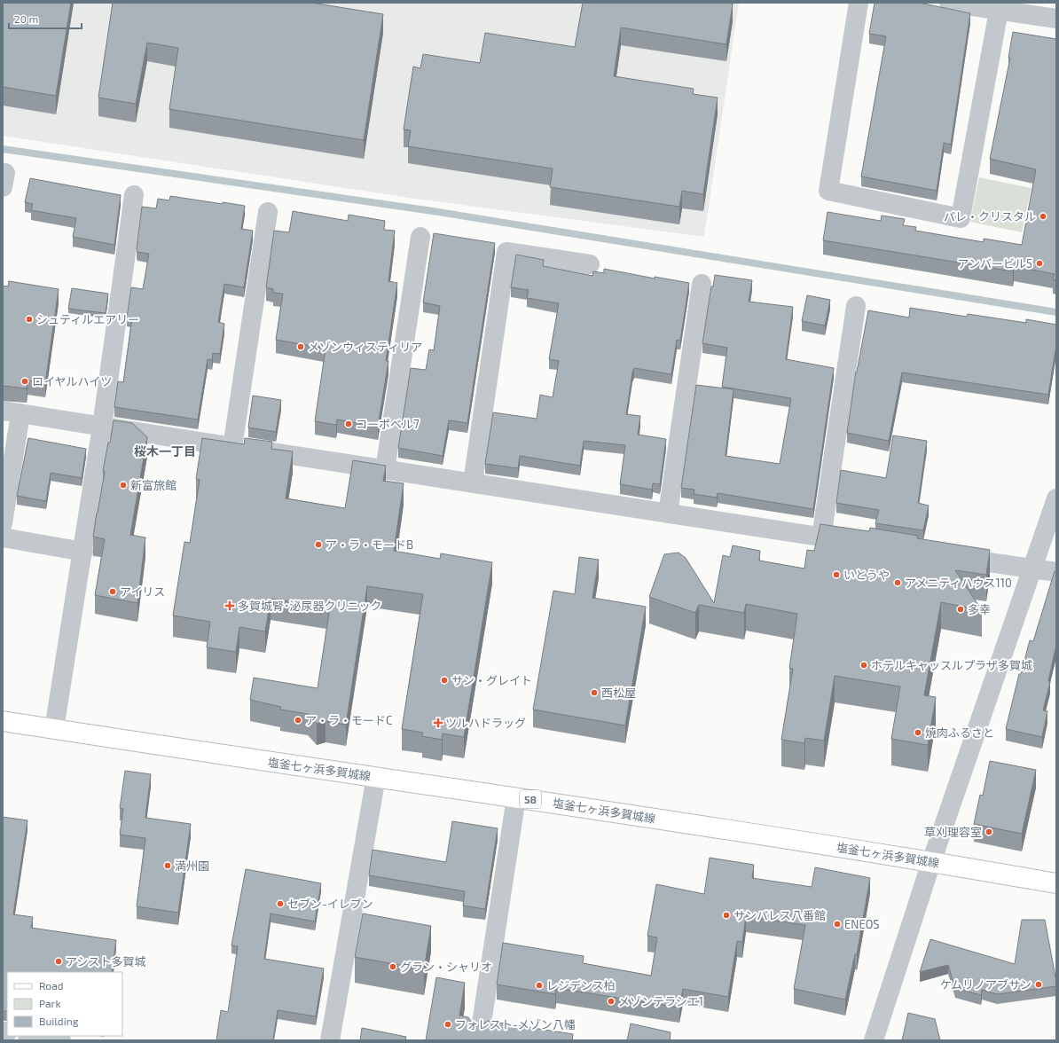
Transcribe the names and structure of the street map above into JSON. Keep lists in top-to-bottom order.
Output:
{
  "streets": {
    "main road": ["塩釜七ヶ浜多賀城線", "58"]
  },
  "districts": ["桜木一丁目"],
  "places": {
    "other": [
      "パレ・クリスタル",
      "アンバービル5",
      "シュティルエアリー",
      "メゾンウィスティリア",
      "ロイヤルハイツ",
      "コーポベル7",
      "新富旅館",
      "ア・ラ・モードB",
      "いとうや",
      "アメニティハウス110",
      "アイリス",
      "多幸",
      "ホテルキャッスルプラザ多賀城",
      "サン・グレイト",
      "西松屋",
      "ア・ラ・モードC",
      "焼肉ふるさと",
      "草刈理容室",
      "満州園",
      "セブン-イレブン",
      "サンパレス八番館",
      "ENEOS",
      "アシスト多賀城",
      "グラン・シャリオ",
      "ケムリノアブサン",
      "レジデンス柏",
      "メゾンテラシエ1",
      "フォレスト-メゾン八幡"
    ],
    "health": ["多賀城腎･泌尿器クリニック", "ツルハドラッグ"]
  },
  "legend": ["Road", "Park", "Building"],
  "scale_bar": "20 m"
}
